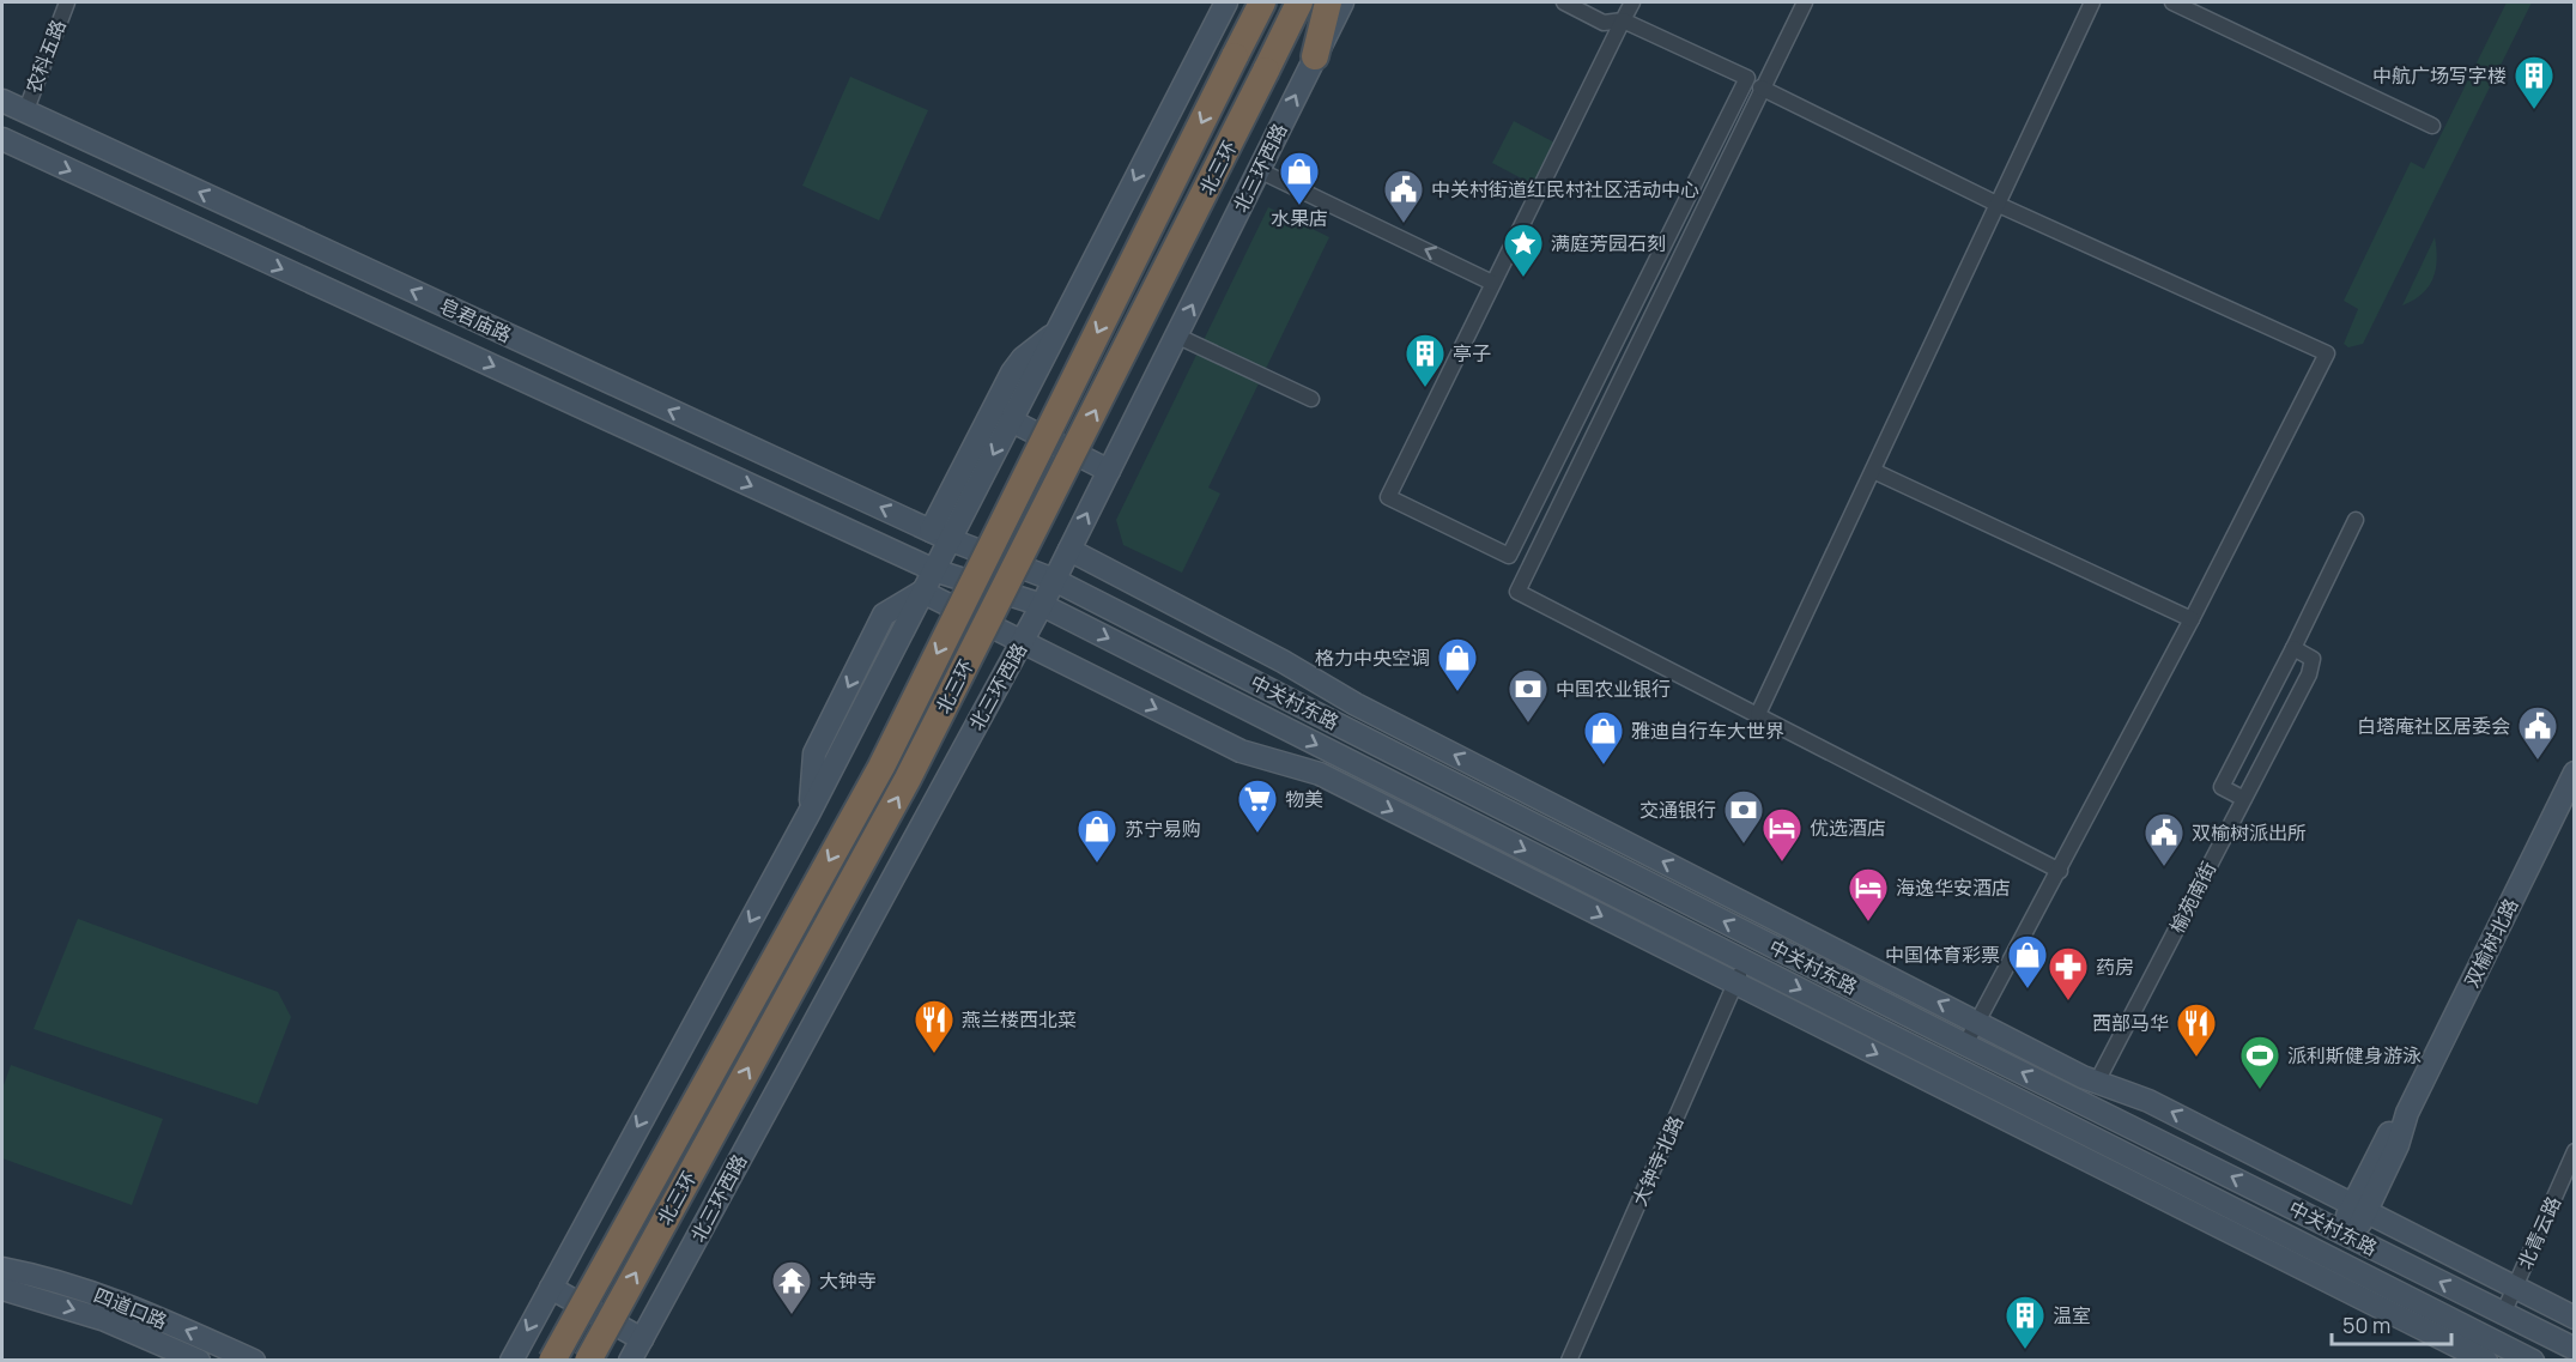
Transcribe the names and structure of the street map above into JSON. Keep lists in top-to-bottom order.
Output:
{
  "streets": {
    "highway": ["北三环"],
    "street": [
      "农科五路",
      "北三环西路",
      "皂君庙路",
      "中关村东路",
      "榆苑南街",
      "双榆树北路",
      "大钟寺北路",
      "北青云路",
      "四道口路"
    ]
  },
  "crossings": [
    ["农科五路", "皂君庙路"],
    ["北三环西路", "中关村东路"],
    ["皂君庙路", "中关村东路"],
    ["中关村东路", "榆苑南街"],
    ["中关村东路", "双榆树北路"],
    ["中关村东路", "大钟寺北路"],
    ["中关村东路", "北青云路"]
  ],
  "places": {
    "building": ["中航广场写字楼", "亭子", "温室"],
    "shop": [
      "水果店",
      "格力中央空调",
      "雅迪自行车大世界",
      "苏宁易购",
      "中国体育彩票"
    ],
    "public building": ["中关村街道红民村社区活动中心", "白塔庵社区居委会", "双榆树派出所"],
    "place": ["满庭芳园石刻"],
    "bank": ["中国农业银行", "交通银行"],
    "supermarket": ["物美"],
    "hotel": ["优选酒店", "海逸华安酒店"],
    "pharmacy": ["药房"],
    "restaurant": ["燕兰楼西北菜", "西部马华"],
    "sports": ["派利斯健身游泳"],
    "temple": ["大钟寺"]
  },
  "scale_bar": "50 m"
}
